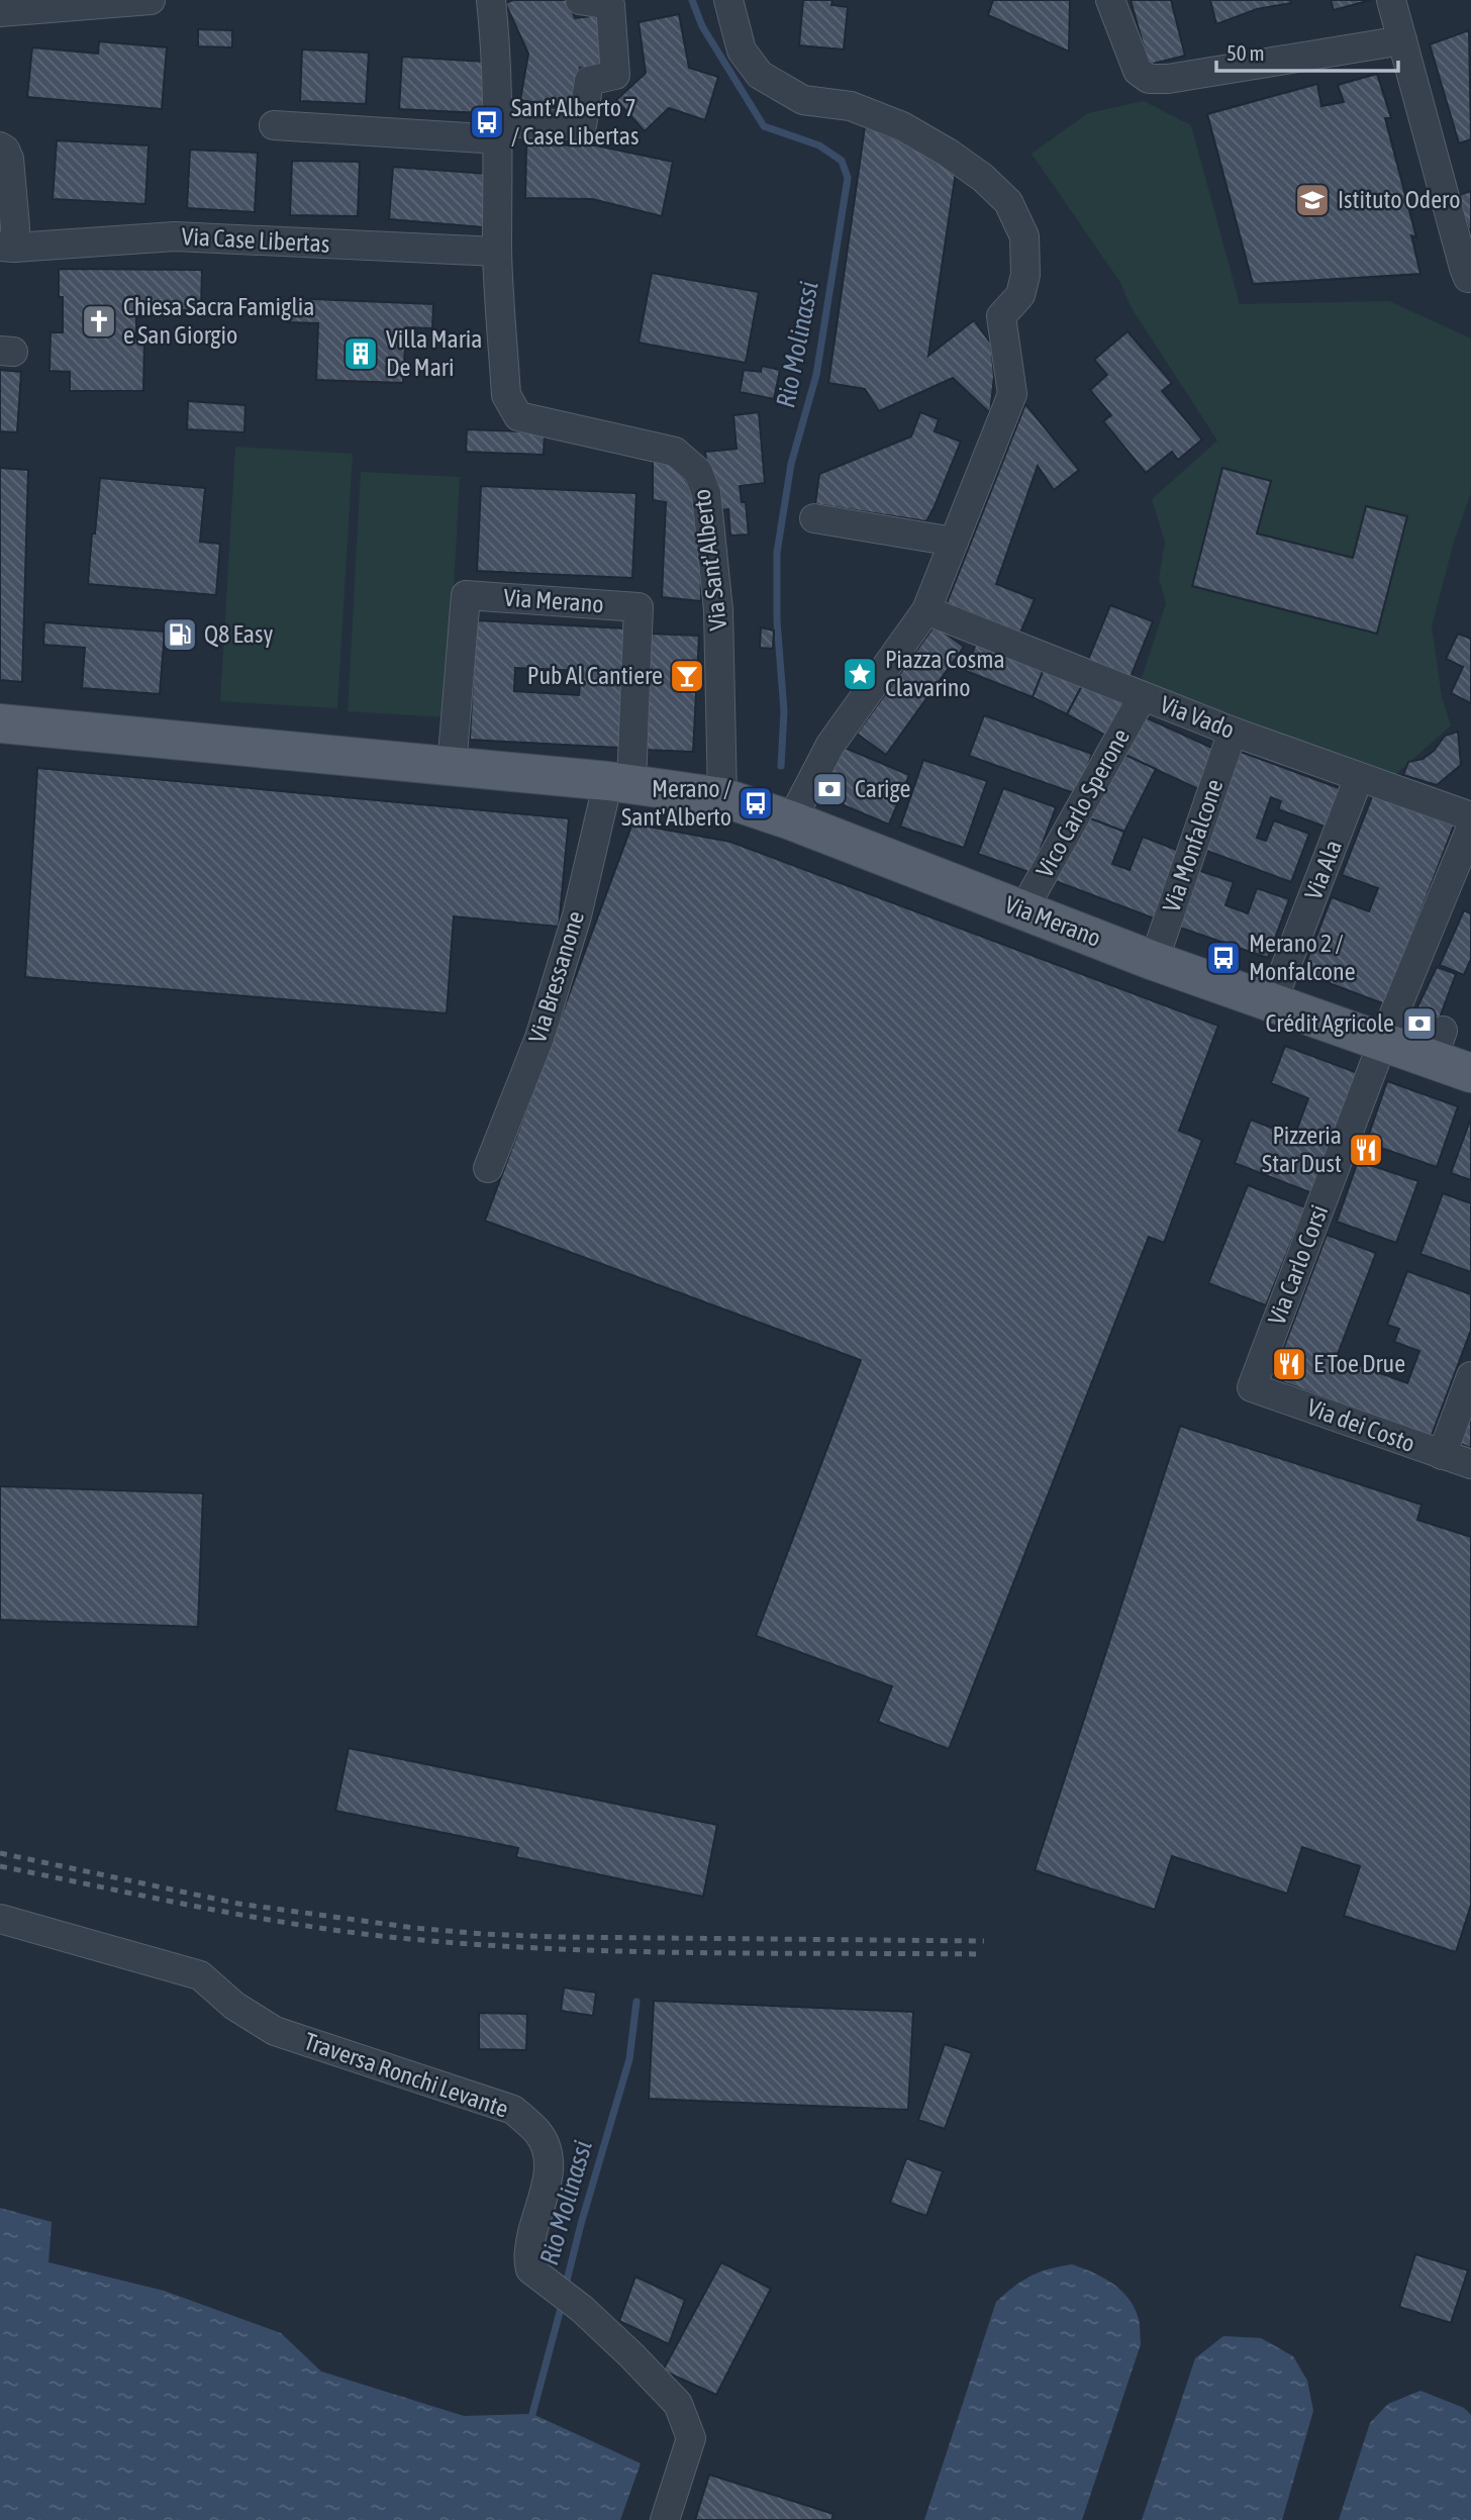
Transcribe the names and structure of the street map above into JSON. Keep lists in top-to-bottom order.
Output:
{
  "streets": {
    "main road": ["Via Merano"],
    "street": [
      "Via Case Libertas",
      "Via Sant'Alberto",
      "Via Vado",
      "Vico Carlo Sperone",
      "Via Monfalcone",
      "Via Ala",
      "Via Bressanone",
      "Via Carlo Corsi",
      "Via dei Costo",
      "Traversa Ronchi Levante"
    ]
  },
  "crossings": [
    ["Via Case Libertas", "Via Sant'Alberto"],
    ["Via Sant'Alberto", "Via Merano"],
    ["Via Merano", "Vico Carlo Sperone"],
    ["Via Merano", "Via Monfalcone"],
    ["Via Merano", "Via Ala"],
    ["Via Merano", "Via Bressanone"],
    ["Via Merano", "Via Carlo Corsi"],
    ["Via Vado", "Vico Carlo Sperone"],
    ["Via Vado", "Via Monfalcone"],
    ["Via Vado", "Via Ala"],
    ["Via Carlo Corsi", "Via dei Costo"]
  ],
  "water": ["Rio Molinassi"],
  "places": {
    "bus stop": ["Sant'Alberto 7 / Case Libertas", "Merano / Sant'Alberto", "Merano 2 / Monfalcone"],
    "school or university": ["Istituto Odero"],
    "church": ["Chiesa Sacra Famiglia e San Giorgio"],
    "building": ["Villa Maria De Mari"],
    "fuel station": ["Q8 Easy"],
    "place": ["Piazza Cosma Clavarino"],
    "bar": ["Pub Al Cantiere"],
    "bank": ["Carige", "Crédit Agricole"],
    "restaurant": ["Pizzeria Star Dust", "E Toe Drue"]
  },
  "scale_bar": "50 m"
}
